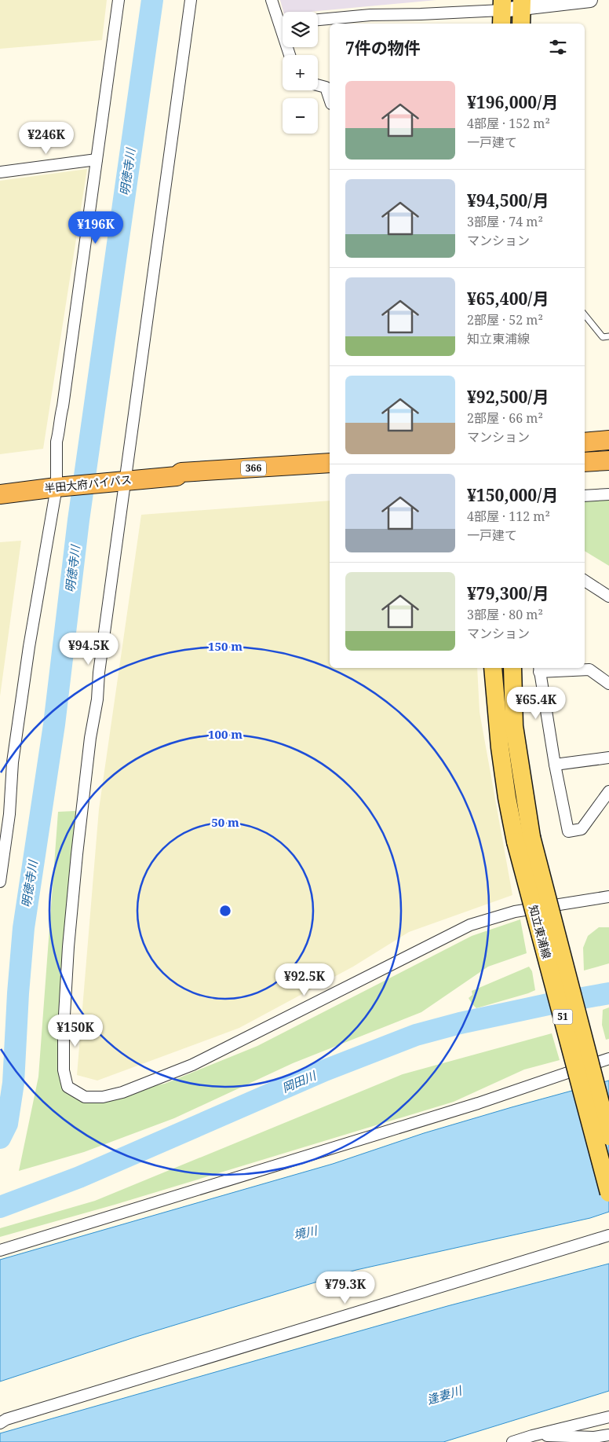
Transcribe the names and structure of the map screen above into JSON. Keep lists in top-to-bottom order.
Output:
{
  "streets": {
    "highway": ["366", "半田大府パイパス"],
    "main road": ["知立東浦線", "51"]
  },
  "water": [
    "明徳寺川",
    "岡田川",
    "境川",
    "逢妻川"
  ],
  "page": {
    "map_buttons": ["+", "−"],
    "heading": "7件の物件",
    "list": [
      {
        "name": "¥196,000/月",
        "note": "4部屋 · 152 m² · 一戸建て"
      },
      {
        "name": "¥94,500/月",
        "note": "3部屋 · 74 m² · マンション"
      },
      {
        "name": "¥65,400/月",
        "note": "2部屋 · 52 m² · 知立東浦線"
      },
      {
        "name": "¥92,500/月",
        "note": "2部屋 · 66 m² · マンション"
      },
      {
        "name": "¥150,000/月",
        "note": "4部屋 · 112 m² · 一戸建て"
      },
      {
        "name": "¥79,300/月",
        "note": "3部屋 · 80 m² · マンション"
      }
    ],
    "price": [
      "¥246K",
      "¥196K",
      "¥94.5K",
      "¥65.4K",
      "¥92.5K",
      "¥150K",
      "¥79.3K"
    ]
  },
  "rings": ["150 m", "100 m", "50 m"]
}
